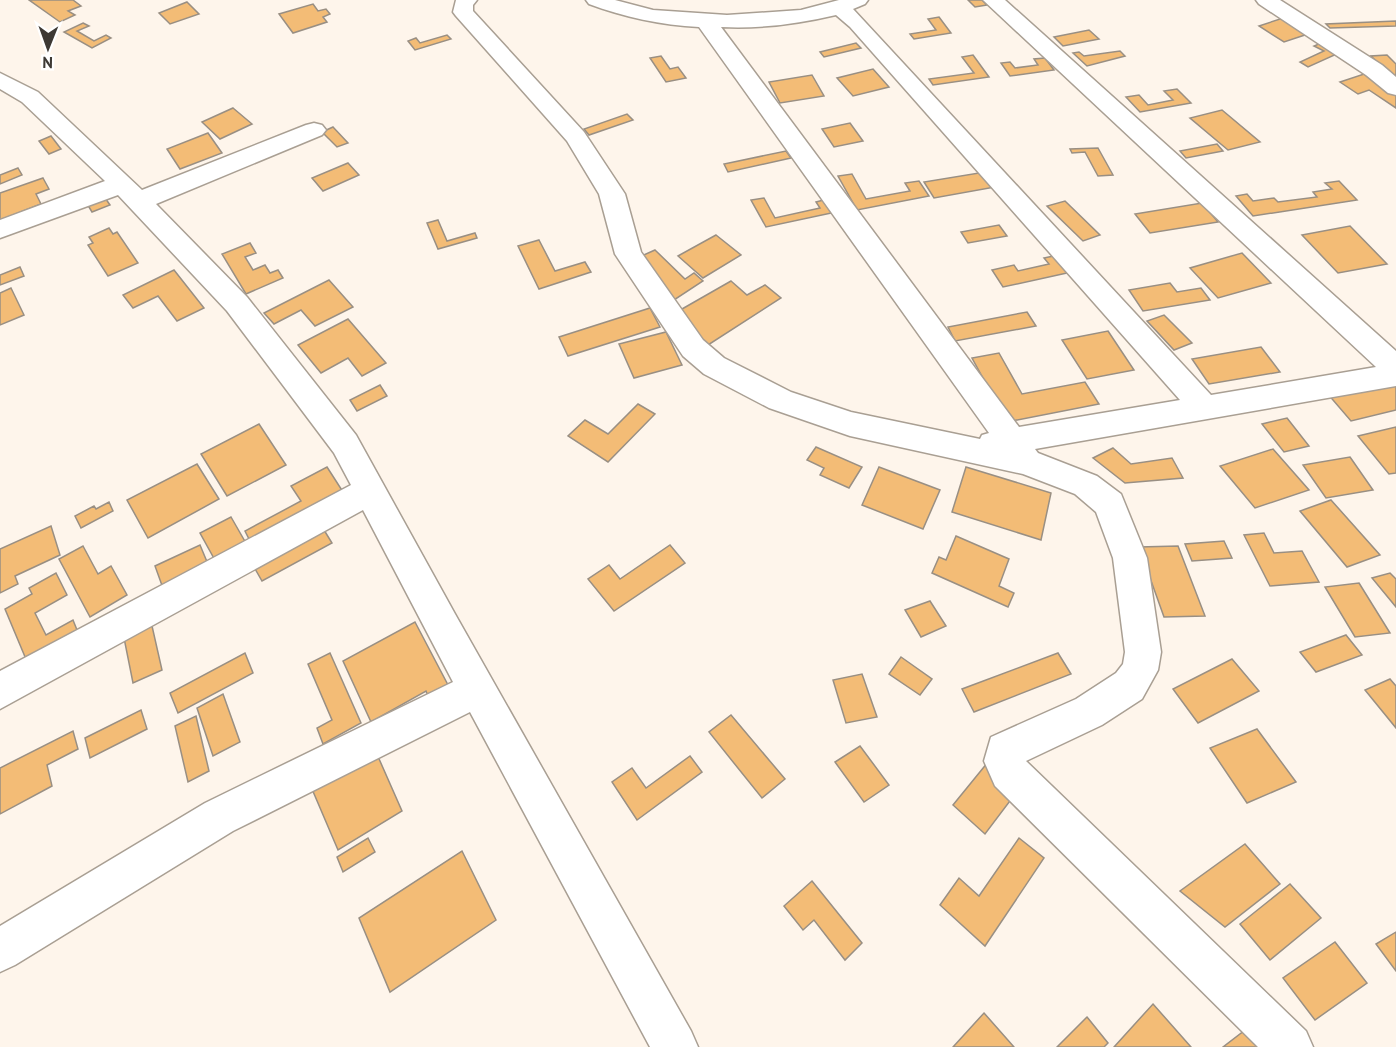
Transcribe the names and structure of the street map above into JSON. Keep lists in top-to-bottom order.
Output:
{
  "north": "bottom"
}
